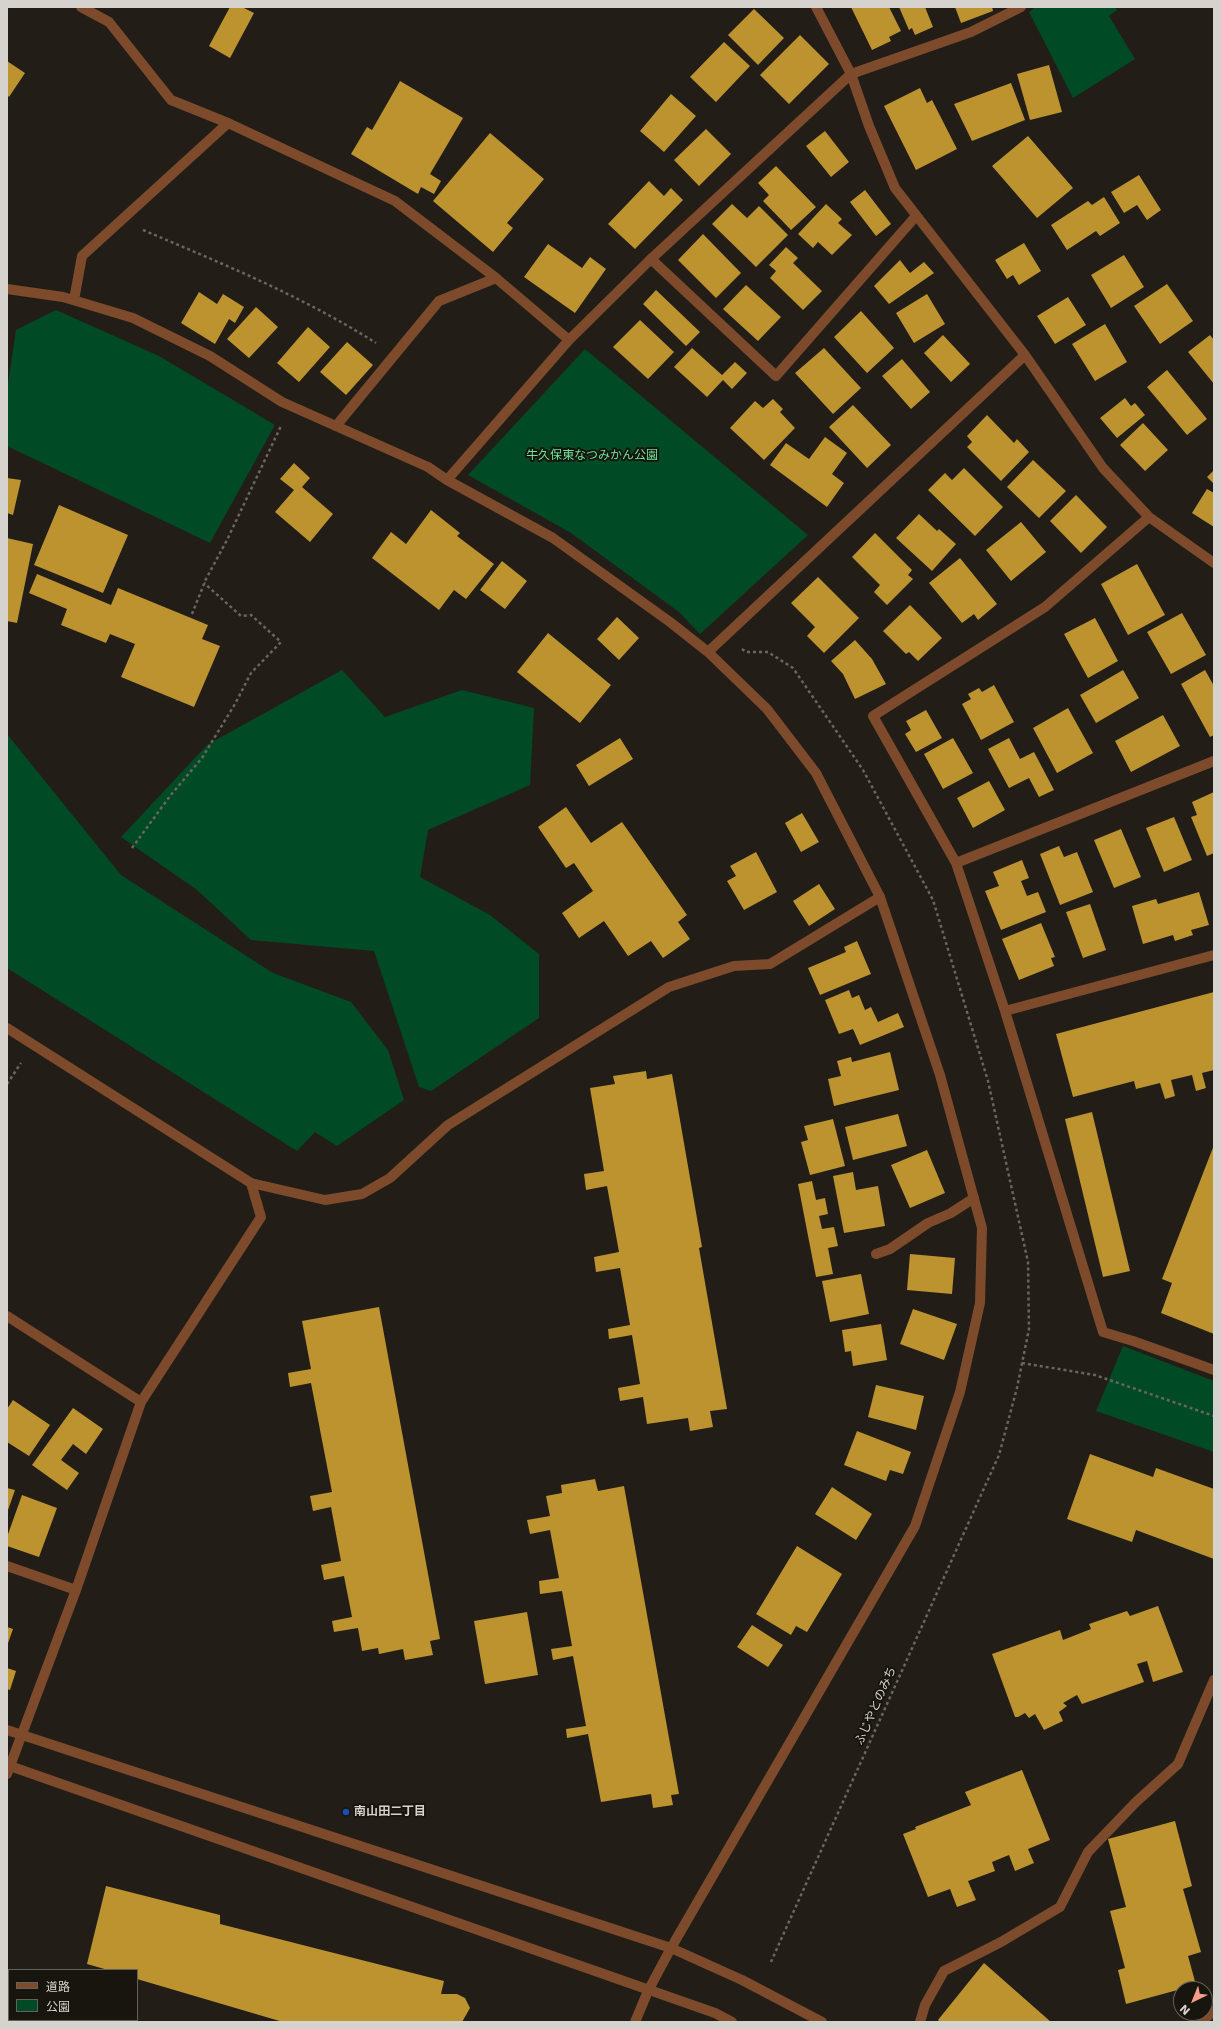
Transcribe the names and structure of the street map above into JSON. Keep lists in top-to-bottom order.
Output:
{
  "streets": {
    "path": ["ふじやとのみち"]
  },
  "parks": ["牛久保東なつみかん公園"],
  "places": ["南山田二丁目"],
  "legend": ["道路", "公園"],
  "north": "bottom left"
}
